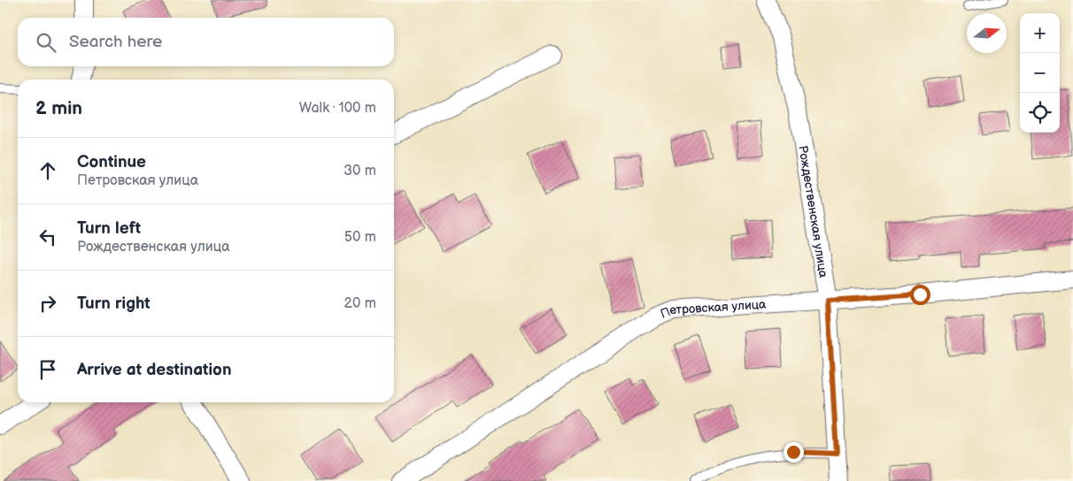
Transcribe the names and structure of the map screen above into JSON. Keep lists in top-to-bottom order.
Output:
{
  "streets": {
    "street": ["Рождественская улица", "Петровская улица"]
  },
  "crossings": [
    ["Рождественская улица", "Петровская улица"]
  ],
  "north": "right",
  "page": {
    "map_buttons": ["+", "−"],
    "search": "Search here",
    "heading": ["2 min", "Walk · 100 m"],
    "list": [
      ["Continue", "Петровская улица", "30 m"],
      ["Turn left", "Рождественская улица", "50 m"],
      ["Turn right", "20 m"],
      "Arrive at destination"
    ]
  }
}
